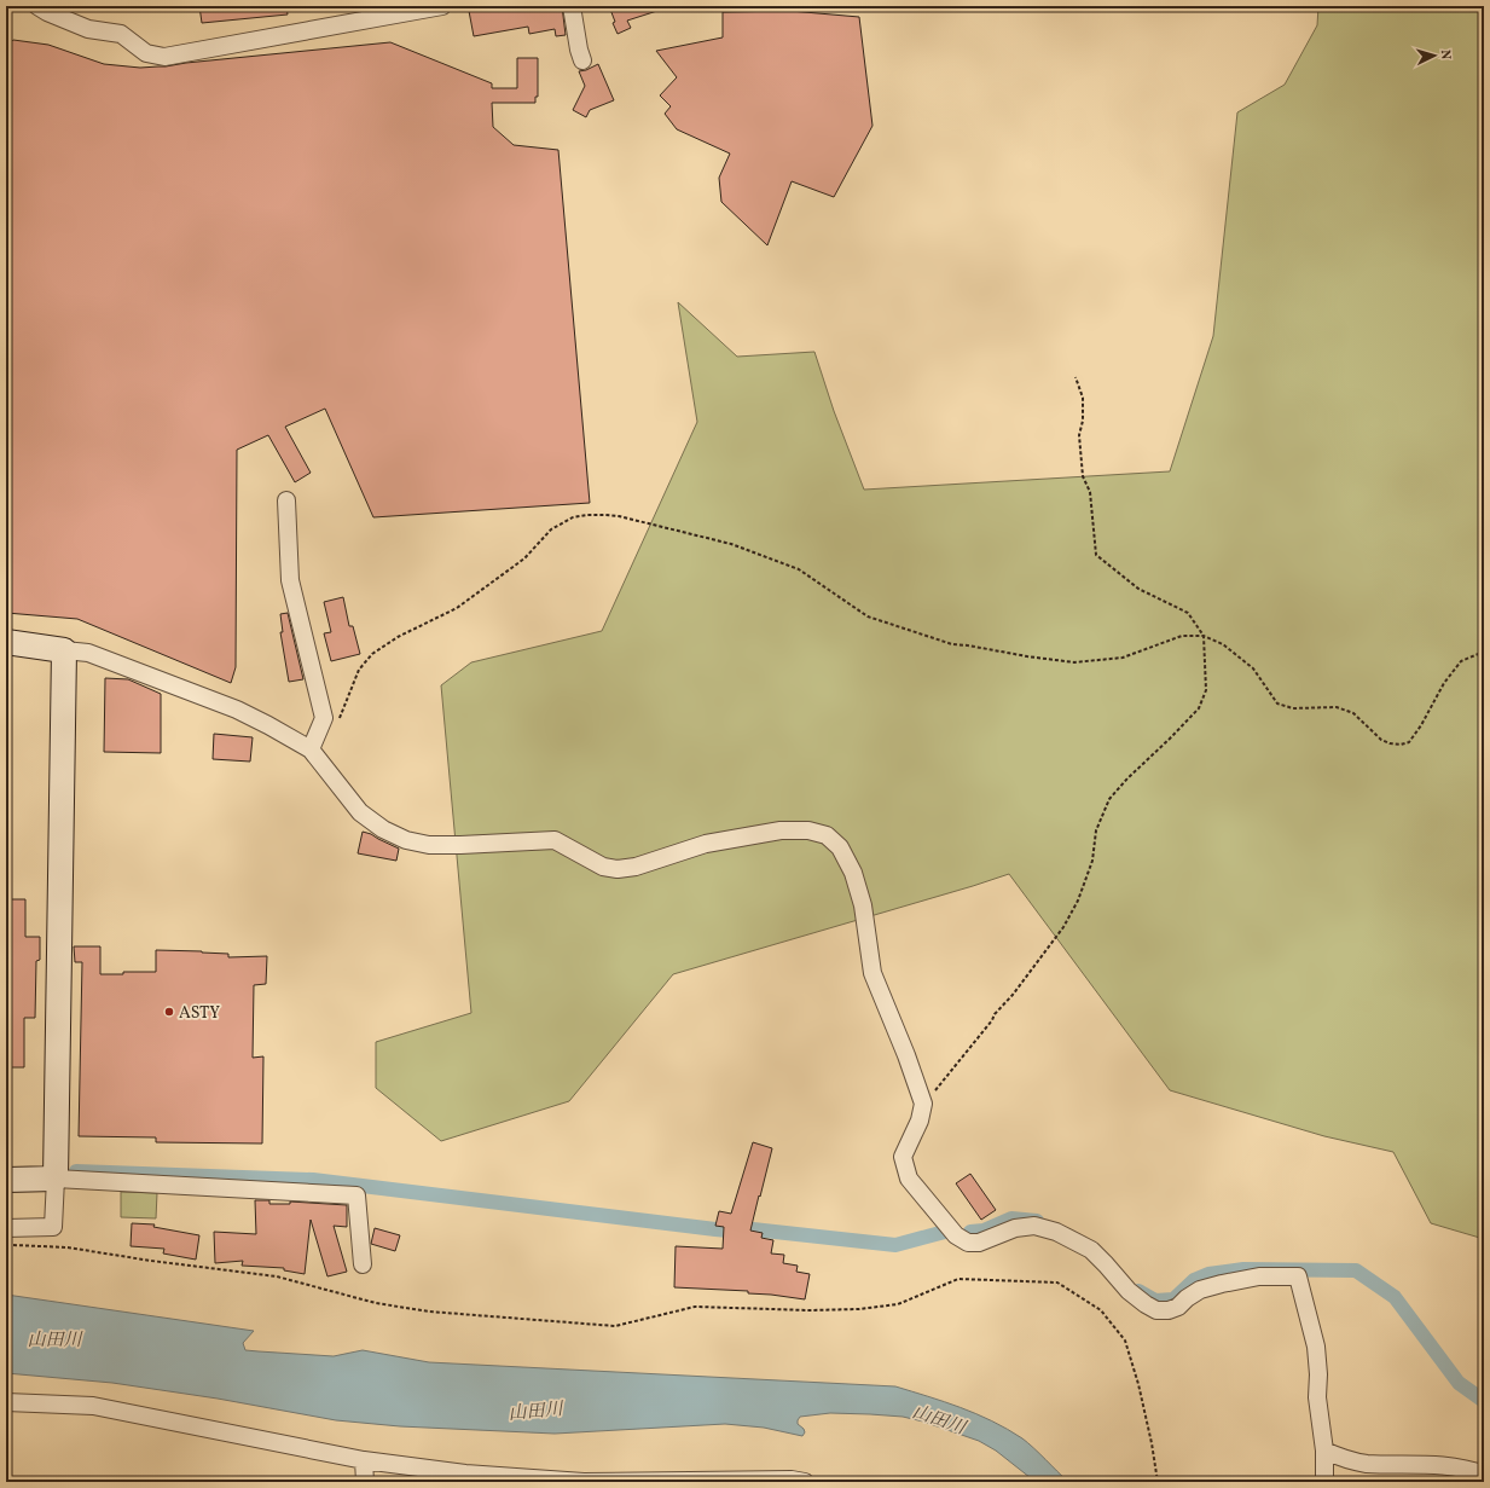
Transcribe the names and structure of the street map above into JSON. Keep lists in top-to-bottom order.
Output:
{
  "water": ["山田川"],
  "places": ["ASTY"],
  "north": "right"
}
